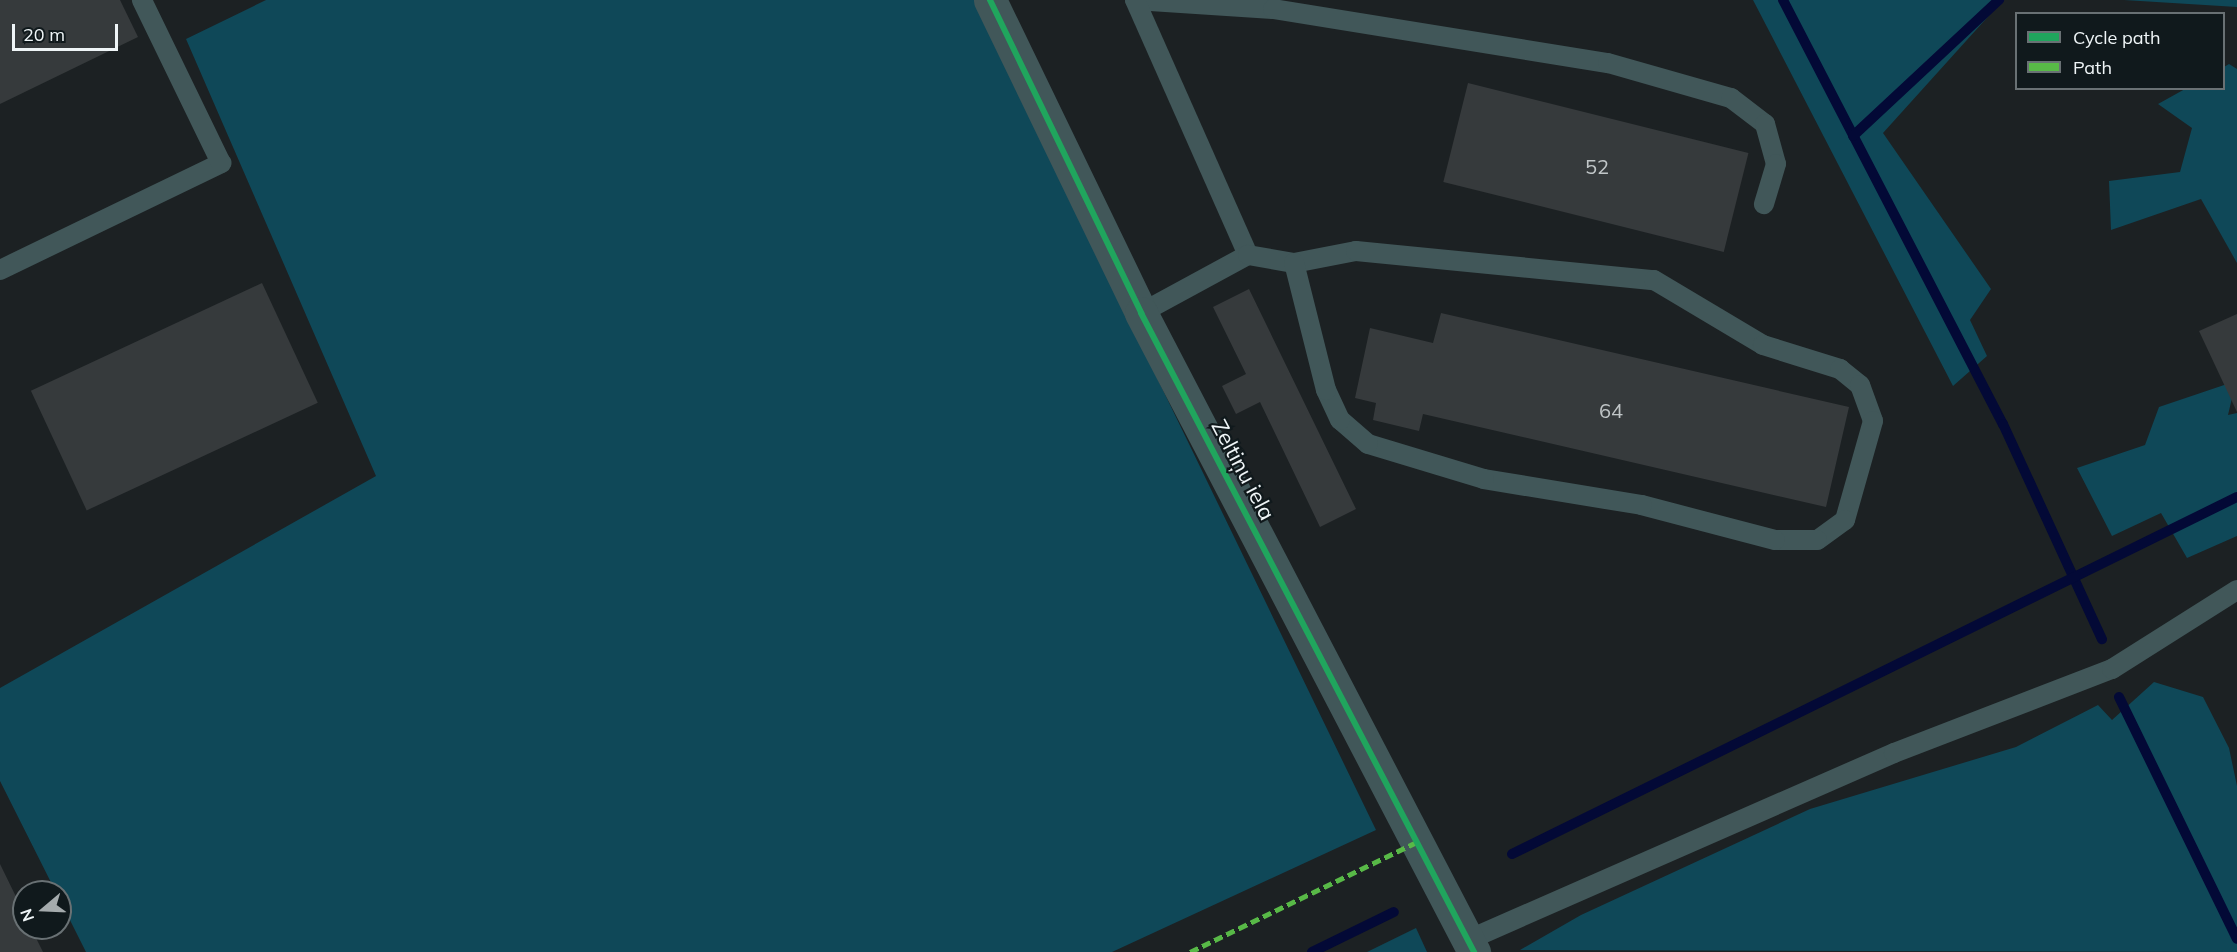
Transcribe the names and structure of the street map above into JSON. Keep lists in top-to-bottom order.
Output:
{
  "streets": {
    "street": ["Zeltiņu iela"]
  },
  "house_numbers": ["52", "64"],
  "legend": ["Cycle path", "Path"],
  "scale_bar": "20 m",
  "north": "left"
}
